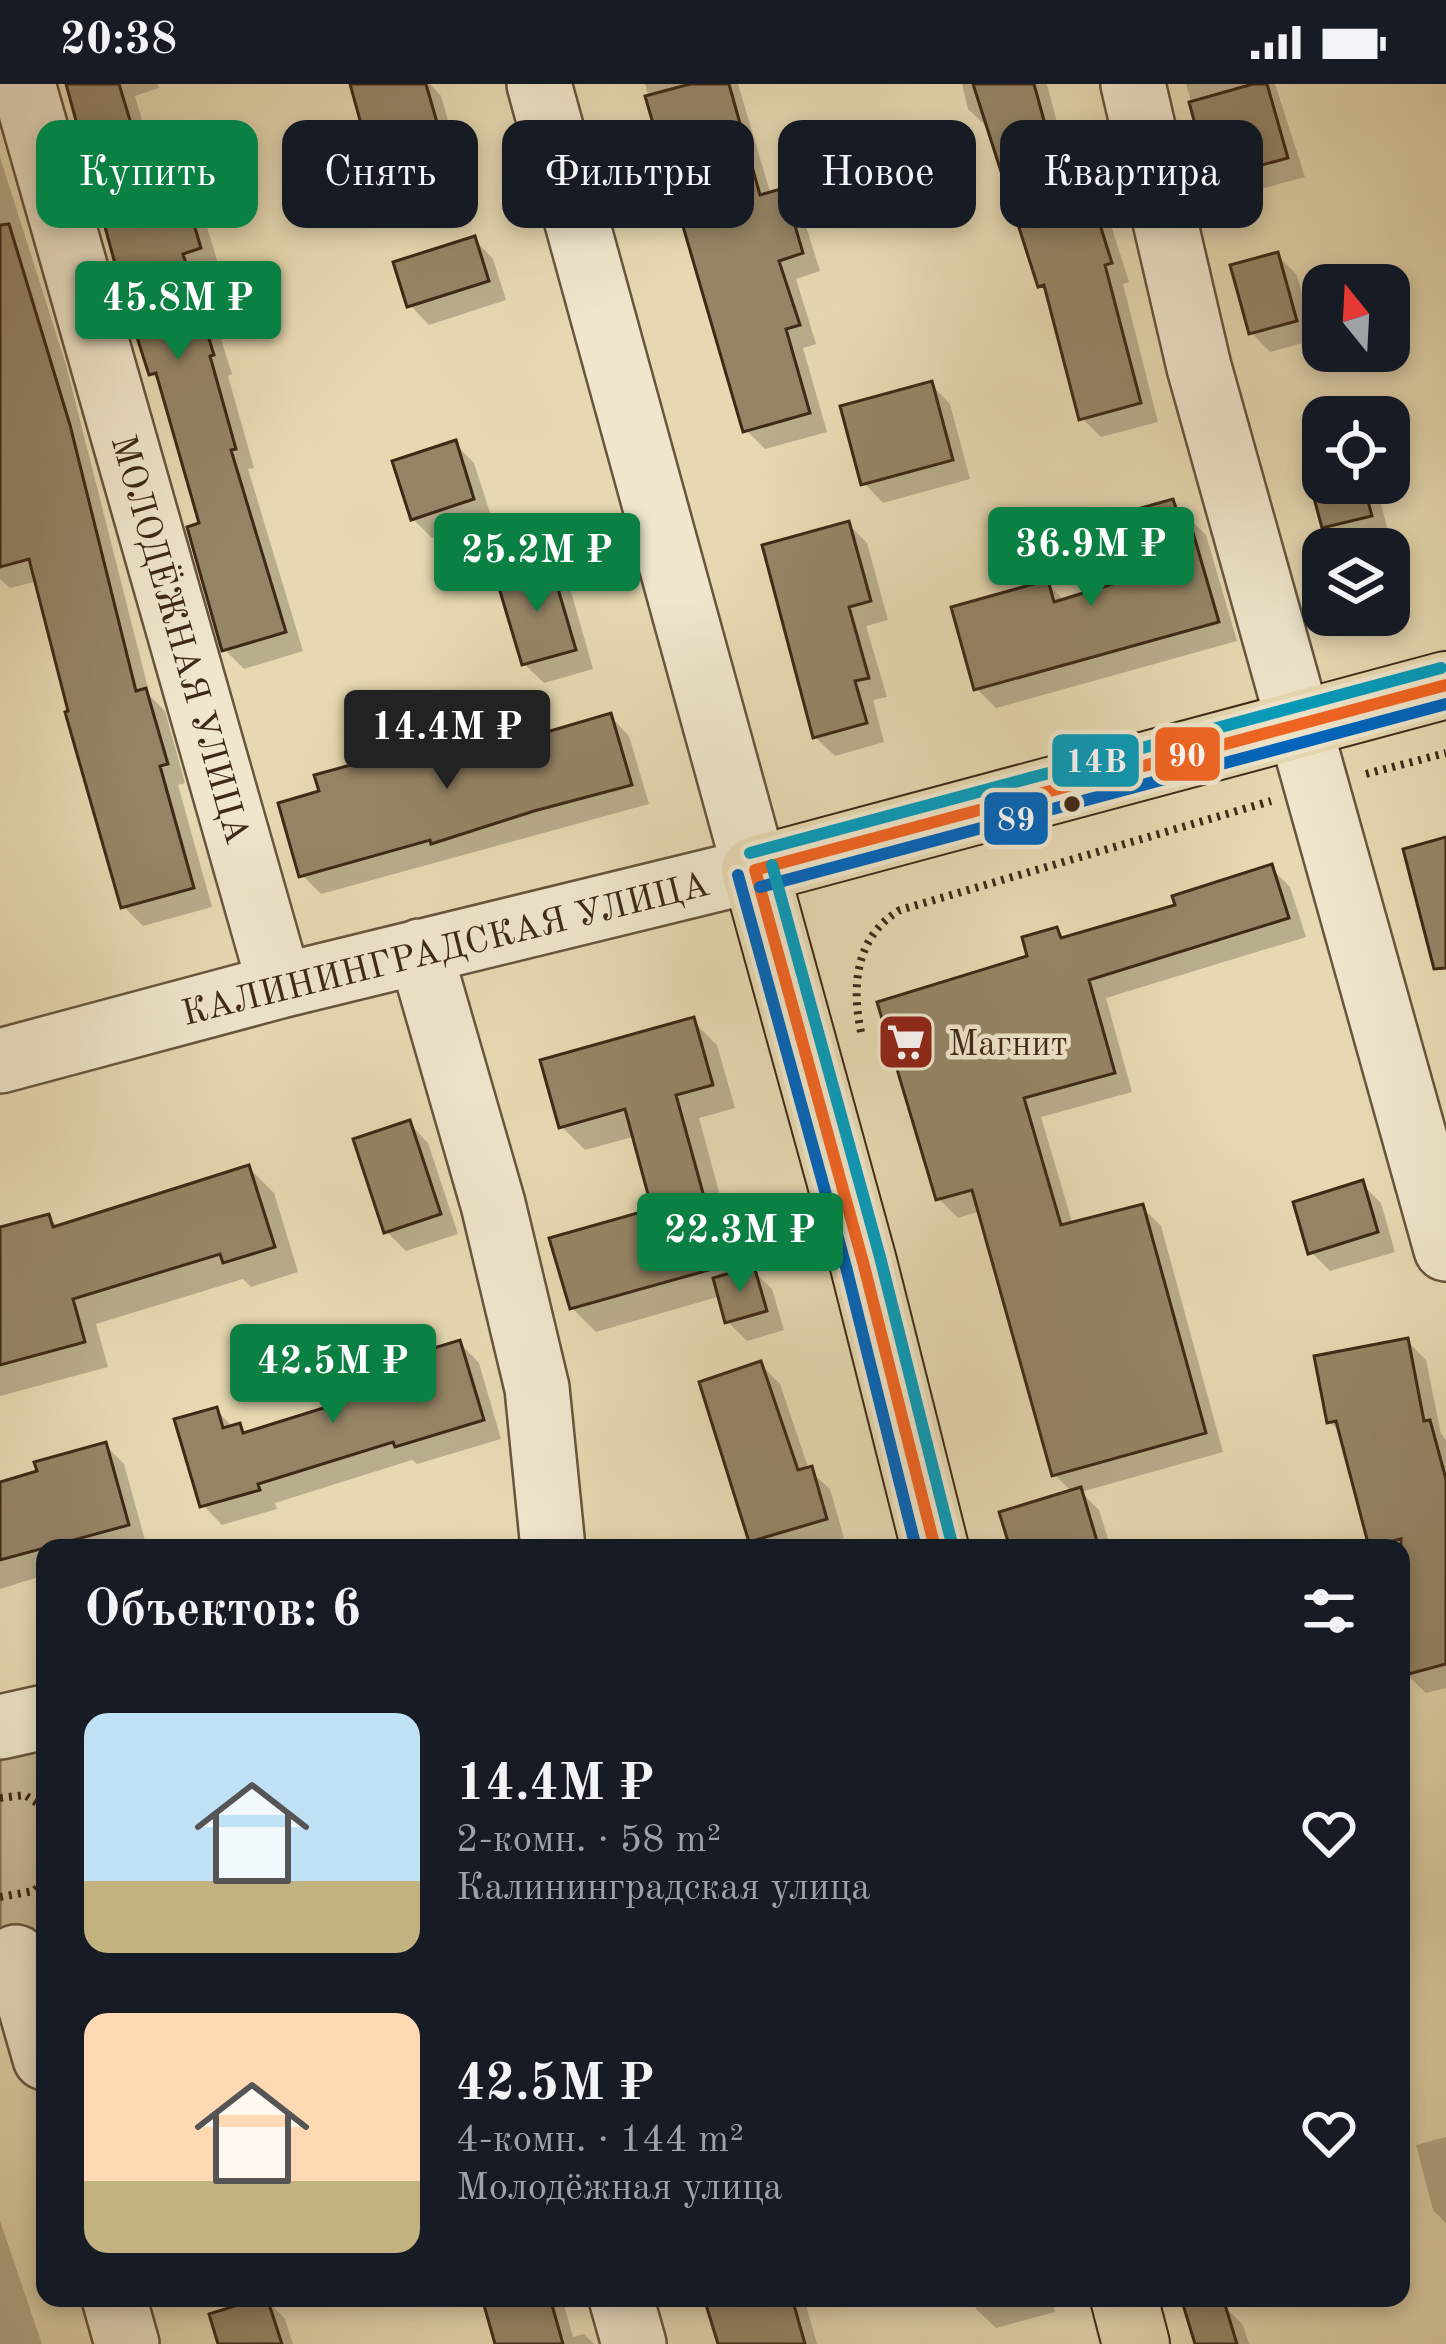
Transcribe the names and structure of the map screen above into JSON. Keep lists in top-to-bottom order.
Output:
{
  "streets": {
    "main road": ["КАЛИНИНГРАДСКАЯ УЛИЦА"],
    "street": ["МОЛОДЁЖНАЯ УЛИЦА"]
  },
  "crossings": [
    ["МОЛОДЁЖНАЯ УЛИЦА", "КАЛИНИНГРАДСКАЯ УЛИЦА"]
  ],
  "places": {
    "supermarket": ["Магнит"]
  },
  "lines": ["transit line 14В", "transit line 90", "transit line 89"],
  "north": "top",
  "page": {
    "status": "20:38",
    "chip": [
      "Купить",
      "Снять",
      "Фильтры",
      "Новое",
      "Квартира"
    ],
    "price": [
      "45.8M ₽",
      "36.9M ₽",
      "25.2M ₽",
      "14.4M ₽",
      "22.3M ₽",
      "42.5M ₽"
    ],
    "heading": "Объектов: 6",
    "list": [
      {
        "name": "14.4M ₽",
        "note": "2-комн. · 58 m² · Калининградская улица"
      },
      {
        "name": "42.5M ₽",
        "note": "4-комн. · 144 m² · Молодёжная улица"
      }
    ]
  }
}
